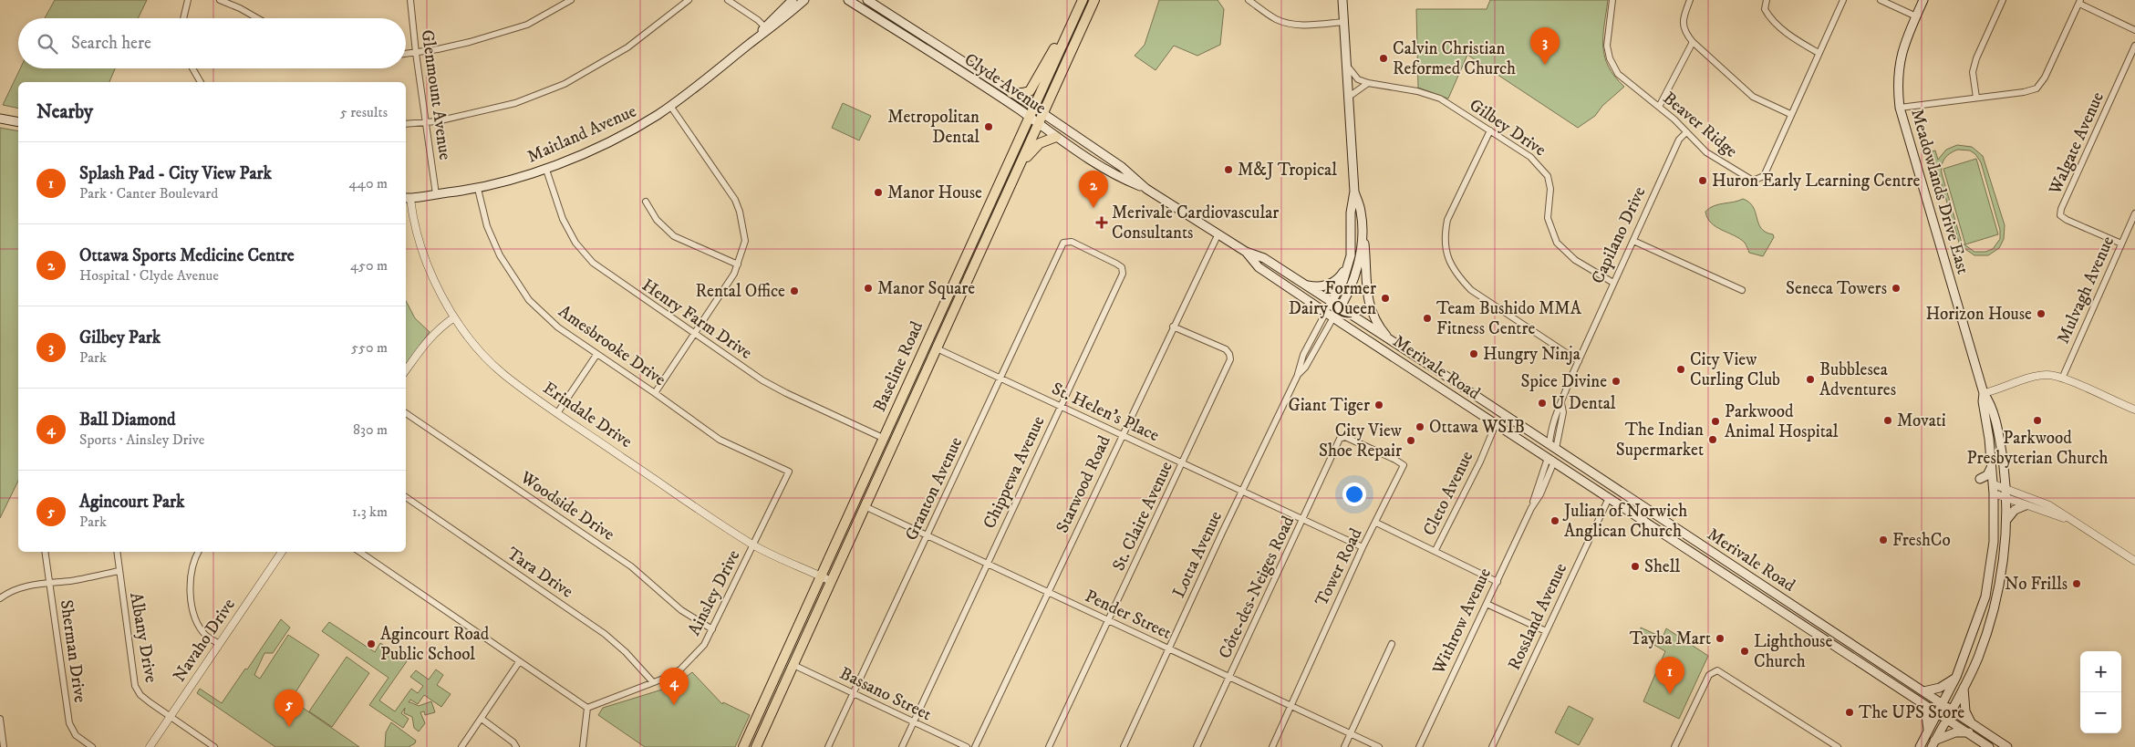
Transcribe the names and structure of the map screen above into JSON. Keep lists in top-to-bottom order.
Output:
{
  "streets": {
    "main road": [
      "Clyde Avenue",
      "Maitland Avenue",
      "Meadowlands Drive East",
      "Baseline Road",
      "Merivale Road"
    ],
    "street": [
      "Glenmount Avenue",
      "Beaver Ridge",
      "Gilbey Drive",
      "Walgate Avenue",
      "Capilano Drive",
      "Mulvagh Avenue",
      "Henry Farm Drive",
      "Amesbrooke Drive",
      "St. Helen's Place",
      "Erindale Drive",
      "Chippewa Avenue",
      "Starwood Road",
      "Granton Avenue",
      "Cleto Avenue",
      "Woodside Drive",
      "St. Claire Avenue",
      "Lotta Avenue",
      "Tower Road",
      "Tara Drive",
      "Côte-des-Neiges Road",
      "Ainsley Drive",
      "Pender Street",
      "Rossland Avenue",
      "Withrow Avenue",
      "Albany Drive",
      "Navaho Drive",
      "Sherman Drive",
      "Bassano Street"
    ]
  },
  "crossings": [
    ["Clyde Avenue", "Baseline Road"],
    ["Clyde Avenue", "Merivale Road"],
    ["Clyde Avenue", "Starwood Road"],
    ["Clyde Avenue", "Lotta Avenue"],
    ["Glenmount Avenue", "Maitland Avenue"],
    ["Beaver Ridge", "Capilano Drive"],
    ["Gilbey Drive", "Capilano Drive"],
    ["Maitland Avenue", "Henry Farm Drive"],
    ["Maitland Avenue", "Amesbrooke Drive"],
    ["Maitland Avenue", "Erindale Drive"],
    ["Walgate Avenue", "Mulvagh Avenue"],
    ["Meadowlands Drive East", "Merivale Road"],
    ["Capilano Drive", "Merivale Road"],
    ["Capilano Drive", "Withrow Avenue"],
    ["Henry Farm Drive", "Baseline Road"],
    ["Amesbrooke Drive", "Ainsley Drive"],
    ["Baseline Road", "St. Helen's Place"],
    ["Baseline Road", "Erindale Drive"],
    ["Baseline Road", "Pender Street"],
    ["Baseline Road", "Bassano Street"],
    ["Merivale Road", "Cleto Avenue"],
    ["Merivale Road", "Lotta Avenue"],
    ["Merivale Road", "Rossland Avenue"],
    ["Merivale Road", "Withrow Avenue"],
    ["St. Helen's Place", "Chippewa Avenue"],
    ["St. Helen's Place", "Starwood Road"],
    ["St. Helen's Place", "Granton Avenue"],
    ["St. Helen's Place", "St. Claire Avenue"],
    ["St. Helen's Place", "Lotta Avenue"],
    ["St. Helen's Place", "Tower Road"],
    ["St. Helen's Place", "Côte-des-Neiges Road"],
    ["Erindale Drive", "Ainsley Drive"],
    ["Chippewa Avenue", "Granton Avenue"],
    ["Chippewa Avenue", "Pender Street"],
    ["Chippewa Avenue", "Bassano Street"],
    ["Starwood Road", "St. Claire Avenue"],
    ["Starwood Road", "Pender Street"],
    ["Granton Avenue", "Pender Street"],
    ["Granton Avenue", "Bassano Street"],
    ["Woodside Drive", "Ainsley Drive"],
    ["St. Claire Avenue", "Pender Street"],
    ["Lotta Avenue", "Pender Street"],
    ["Tower Road", "Côte-des-Neiges Road"],
    ["Tower Road", "Pender Street"],
    ["Tara Drive", "Ainsley Drive"],
    ["Côte-des-Neiges Road", "Pender Street"],
    ["Albany Drive", "Navaho Drive"]
  ],
  "places": {
    "other": [
      "Calvin Christian Reformed Church",
      "Metropolitan Dental",
      "M&J Tropical",
      "Huron Early Learning Centre",
      "Manor House",
      "Manor Square",
      "Seneca Towers",
      "Rental Office",
      "Former Dairy Queen",
      "Horizon House",
      "Team Bushido MMA Fitness Centre",
      "Hungry Ninja",
      "City View Curling Club",
      "Bubblesea Adventures",
      "Spice Divine",
      "U Dental",
      "Giant Tiger",
      "Movati",
      "Parkwood Presbyterian Church",
      "Parkwood Animal Hospital",
      "Ottawa WSIB",
      "The Indian Supermarket",
      "City View Shoe Repair",
      "Julian of Norwich Anglican Church",
      "FreshCo",
      "Shell",
      "No Frills",
      "Tayba Mart",
      "Agincourt Road Public School",
      "Lighthouse Church",
      "The UPS Store"
    ],
    "health": ["Merivale Cardiovascular Consultants"]
  },
  "page": {
    "search": "Search here",
    "pins": [
      "3",
      "2",
      "1",
      "4",
      "5"
    ],
    "heading": ["Nearby", "5 results"],
    "list": [
      {
        "mark": "1",
        "name": "Splash Pad - City View Park",
        "note": "Park · Canter Boulevard",
        "value": "440 m"
      },
      {
        "mark": "2",
        "name": "Ottawa Sports Medicine Centre",
        "note": "Hospital · Clyde Avenue",
        "value": "450 m"
      },
      {
        "mark": "3",
        "name": "Gilbey Park",
        "note": "Park",
        "value": "550 m"
      },
      {
        "mark": "4",
        "name": "Ball Diamond",
        "note": "Sports · Ainsley Drive",
        "value": "830 m"
      },
      {
        "mark": "5",
        "name": "Agincourt Park",
        "note": "Park",
        "value": "1.3 km"
      }
    ],
    "map_buttons": ["+", "−"]
  }
}
